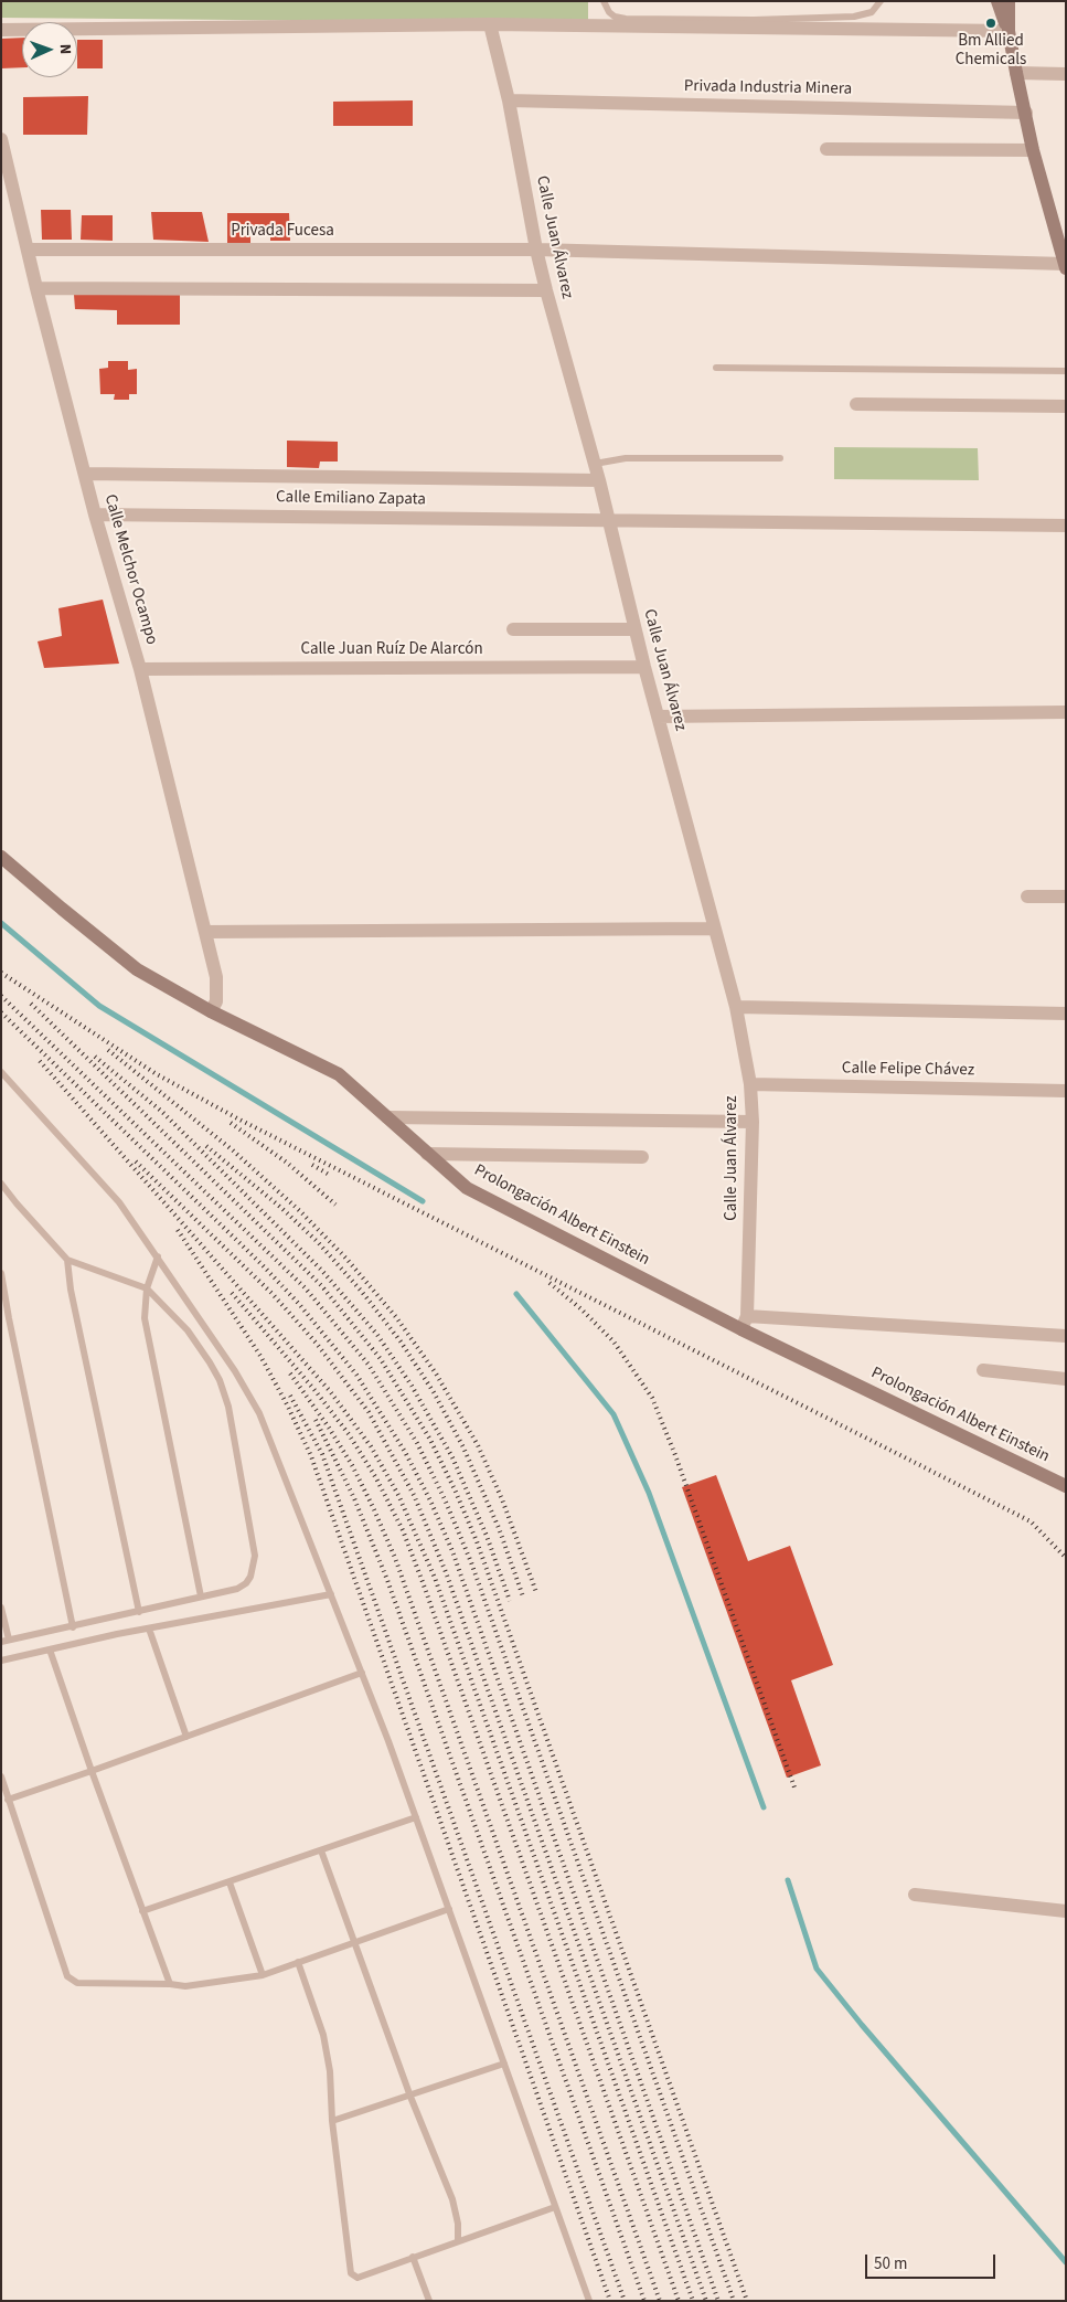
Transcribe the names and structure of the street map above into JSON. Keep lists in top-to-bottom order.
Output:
{
  "streets": {
    "main road": ["Prolongación Albert Einstein"],
    "street": [
      "Privada Industria Minera",
      "Privada Fucesa",
      "Calle Juan Álvarez",
      "Calle Emiliano Zapata",
      "Calle Melchor Ocampo",
      "Calle Juan Ruíz De Alarcón",
      "Calle Felipe Chávez"
    ]
  },
  "crossings": [
    ["Privada Industria Minera", "Calle Juan Álvarez"],
    ["Privada Fucesa", "Calle Juan Álvarez"],
    ["Privada Fucesa", "Calle Melchor Ocampo"],
    ["Calle Juan Álvarez", "Calle Emiliano Zapata"],
    ["Calle Juan Álvarez", "Calle Juan Ruíz De Alarcón"],
    ["Calle Juan Álvarez", "Calle Felipe Chávez"],
    ["Calle Juan Álvarez", "Prolongación Albert Einstein"],
    ["Calle Emiliano Zapata", "Calle Melchor Ocampo"],
    ["Calle Melchor Ocampo", "Calle Juan Ruíz De Alarcón"],
    ["Calle Melchor Ocampo", "Prolongación Albert Einstein"]
  ],
  "places": ["Bm Allied Chemicals"],
  "scale_bar": "50 m",
  "north": "right"
}
